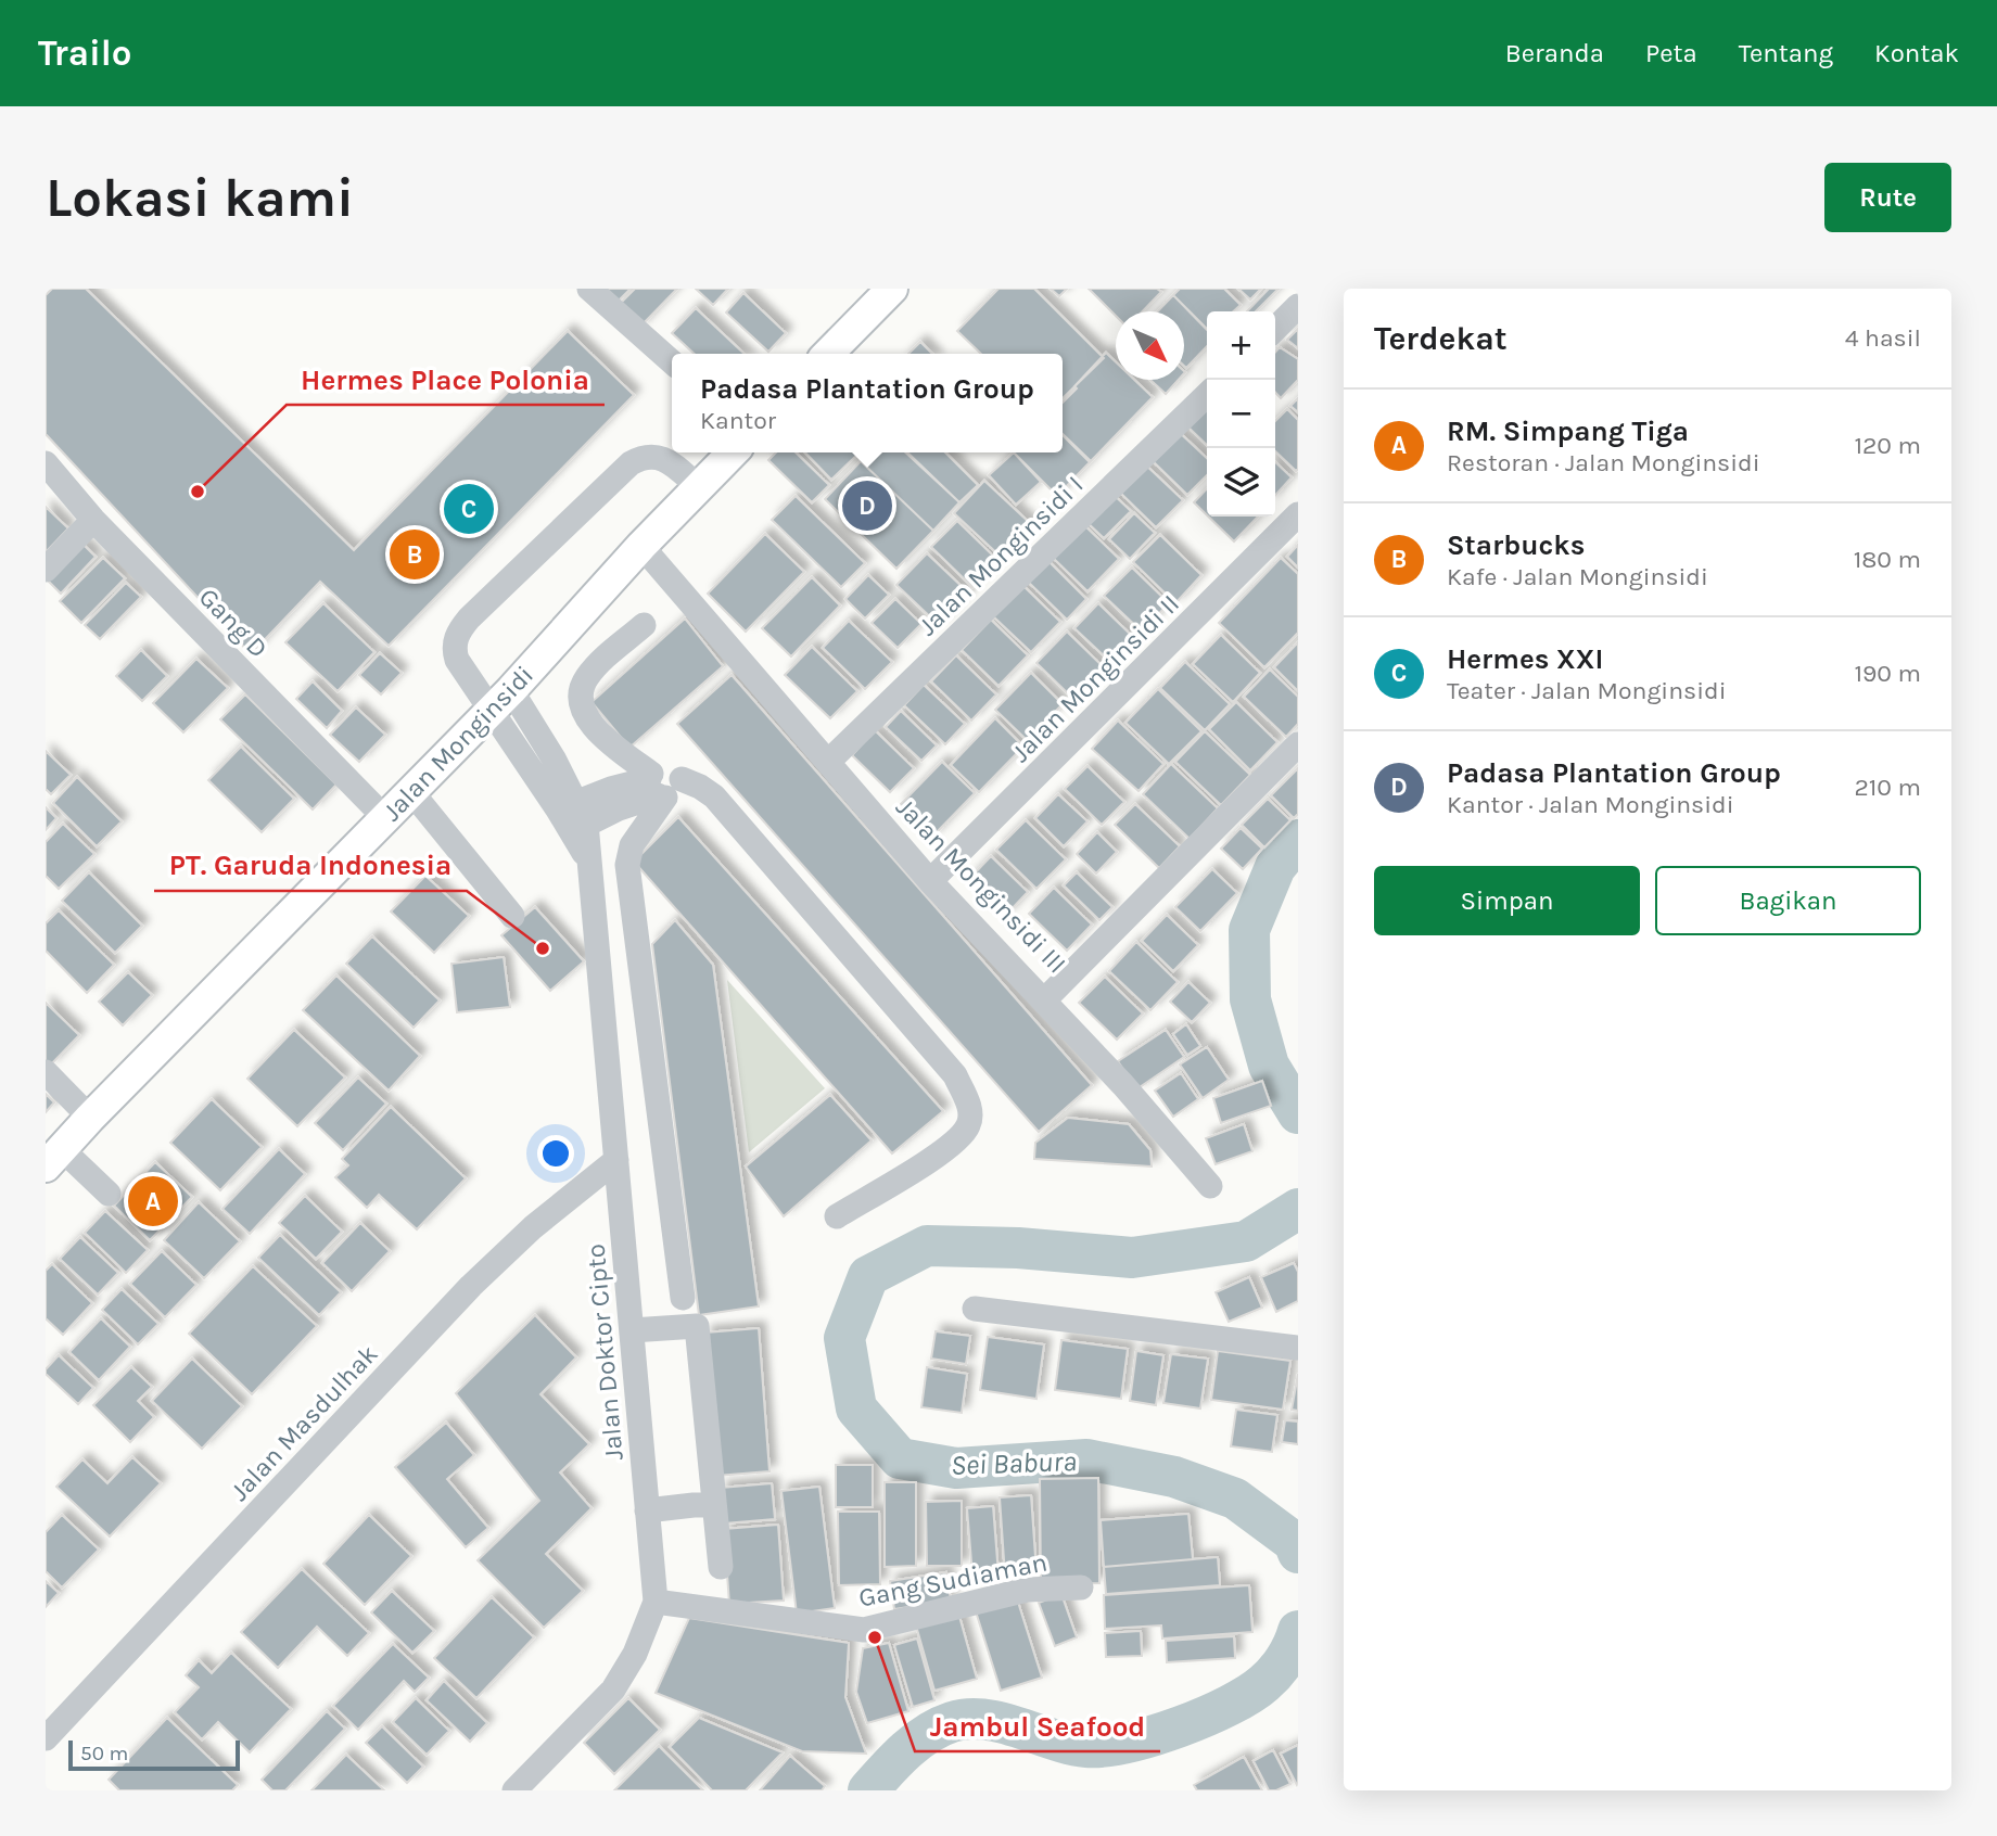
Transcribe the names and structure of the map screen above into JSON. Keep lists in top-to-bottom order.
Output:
{
  "streets": {
    "main road": ["Jalan Monginsidi"],
    "street": [
      "Jalan Monginsidi I",
      "Gang D",
      "Jalan Monginsidi II",
      "Jalan Monginsidi III",
      "Jalan Doktor Cipto",
      "Jalan Masdulhak",
      "Gang Sudiaman"
    ]
  },
  "crossings": [
    ["Jalan Monginsidi I", "Jalan Monginsidi III"],
    ["Gang D", "Jalan Monginsidi"],
    ["Jalan Monginsidi II", "Jalan Monginsidi III"],
    ["Jalan Monginsidi", "Jalan Monginsidi III"],
    ["Jalan Doktor Cipto", "Jalan Masdulhak"],
    ["Jalan Doktor Cipto", "Gang Sudiaman"]
  ],
  "water": ["Sei Babura"],
  "places": ["Hermes Place Polonia", "PT. Garuda Indonesia", "Jambul Seafood"],
  "scale_bar": "50 m",
  "north": "bottom right",
  "page": {
    "header": "Trailo",
    "nav": [
      "Beranda",
      "Peta",
      "Tentang",
      "Kontak"
    ],
    "buttons": [
      "Rute",
      ["Simpan", "Bagikan"]
    ],
    "title": "Lokasi kami",
    "heading": ["Terdekat", "4 hasil"],
    "map_buttons": ["+", "−"],
    "popup": ["Padasa Plantation Group", "Kantor"],
    "list": [
      {
        "mark": "A",
        "name": "RM. Simpang Tiga",
        "note": "Restoran · Jalan Monginsidi",
        "value": "120 m"
      },
      {
        "mark": "B",
        "name": "Starbucks",
        "note": "Kafe · Jalan Monginsidi",
        "value": "180 m"
      },
      {
        "mark": "C",
        "name": "Hermes XXI",
        "note": "Teater · Jalan Monginsidi",
        "value": "190 m"
      },
      {
        "mark": "D",
        "name": "Padasa Plantation Group",
        "note": "Kantor · Jalan Monginsidi",
        "value": "210 m"
      }
    ],
    "pins": [
      "D",
      "C",
      "B",
      "A"
    ],
    "scale": "50 m"
  }
}
